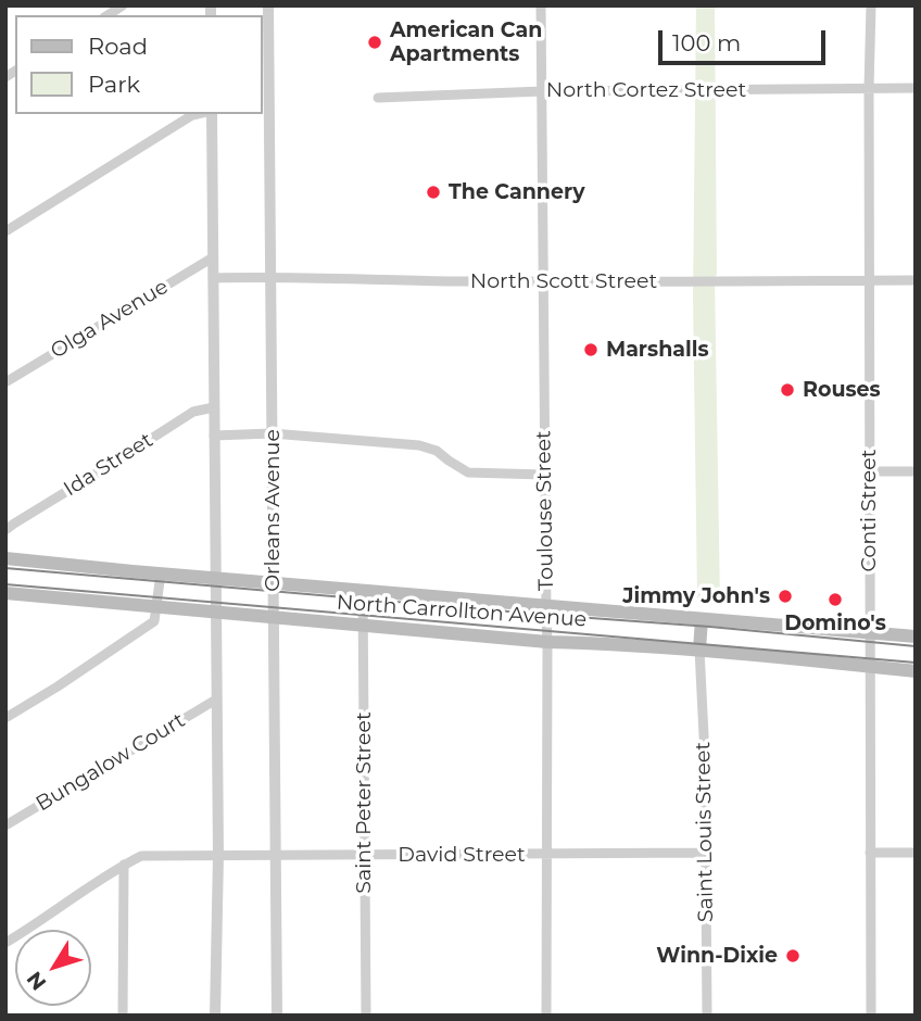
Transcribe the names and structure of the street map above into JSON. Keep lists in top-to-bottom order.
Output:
{
  "streets": {
    "main road": ["North Carrollton Avenue"],
    "street": [
      "North Cortez Street",
      "North Scott Street",
      "Olga Avenue",
      "Ida Street",
      "Orleans Avenue",
      "Toulouse Street",
      "Conti Street",
      "Bungalow Court",
      "Saint Peter Street",
      "Saint Louis Street",
      "David Street"
    ]
  },
  "crossings": [
    ["North Cortez Street", "Toulouse Street"],
    ["North Cortez Street", "Conti Street"],
    ["North Scott Street", "Orleans Avenue"],
    ["North Scott Street", "Toulouse Street"],
    ["North Scott Street", "Conti Street"],
    ["Orleans Avenue", "North Carrollton Avenue"],
    ["Orleans Avenue", "David Street"],
    ["Toulouse Street", "North Carrollton Avenue"],
    ["Toulouse Street", "David Street"],
    ["Conti Street", "North Carrollton Avenue"],
    ["North Carrollton Avenue", "Saint Peter Street"],
    ["North Carrollton Avenue", "Saint Louis Street"],
    ["Saint Peter Street", "David Street"],
    ["Saint Louis Street", "David Street"]
  ],
  "places": [
    "American Can Apartments",
    "The Cannery",
    "Marshalls",
    "Rouses",
    "Jimmy John's",
    "Domino's",
    "Winn-Dixie"
  ],
  "legend": ["Road", "Park"],
  "scale_bar": "100 m",
  "north": "bottom left"
}
